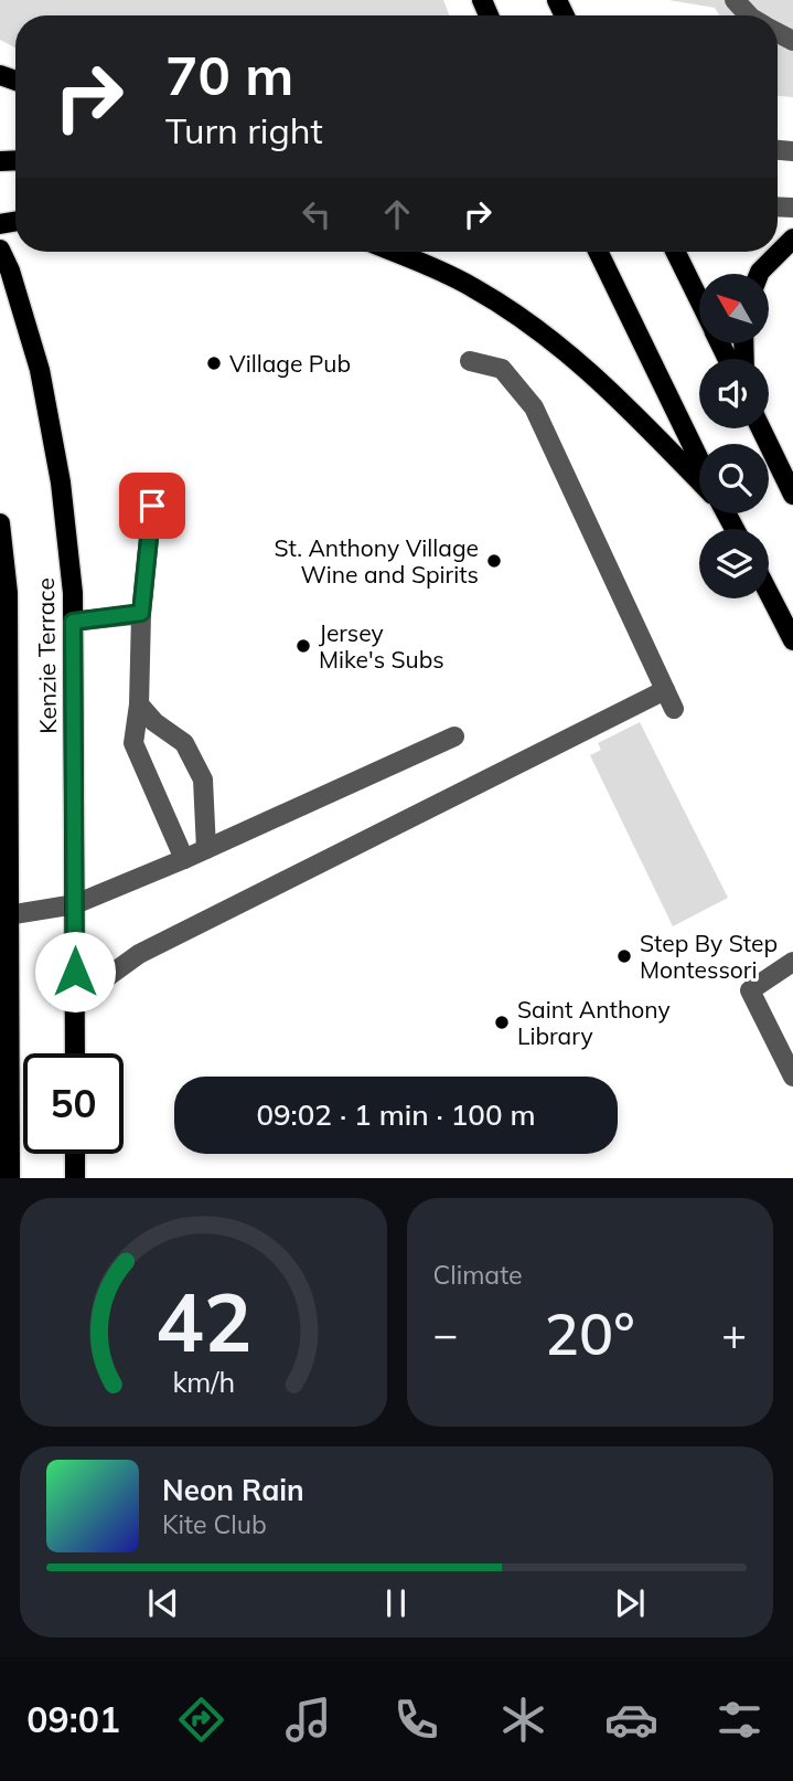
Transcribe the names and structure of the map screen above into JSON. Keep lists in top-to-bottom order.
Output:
{
  "streets": {
    "main road": ["Kenzie Terrace"]
  },
  "places": [
    "Village Pub",
    "St. Anthony Village Wine and Spirits",
    "Jersey Mike's Subs",
    "Step By Step Montessori",
    "Saint Anthony Library"
  ],
  "north": "top left",
  "page": {
    "turn": ["70 m", "Turn right"],
    "limit": "50",
    "trip": "09:02 · 1 min · 100 m",
    "tile": "Climate",
    "heat": ["−", "20°", "+"],
    "song": ["Neon Rain", "Kite Club"],
    "tabs": "09:01",
    "gauge": ["42", "km/h"]
  }
}
